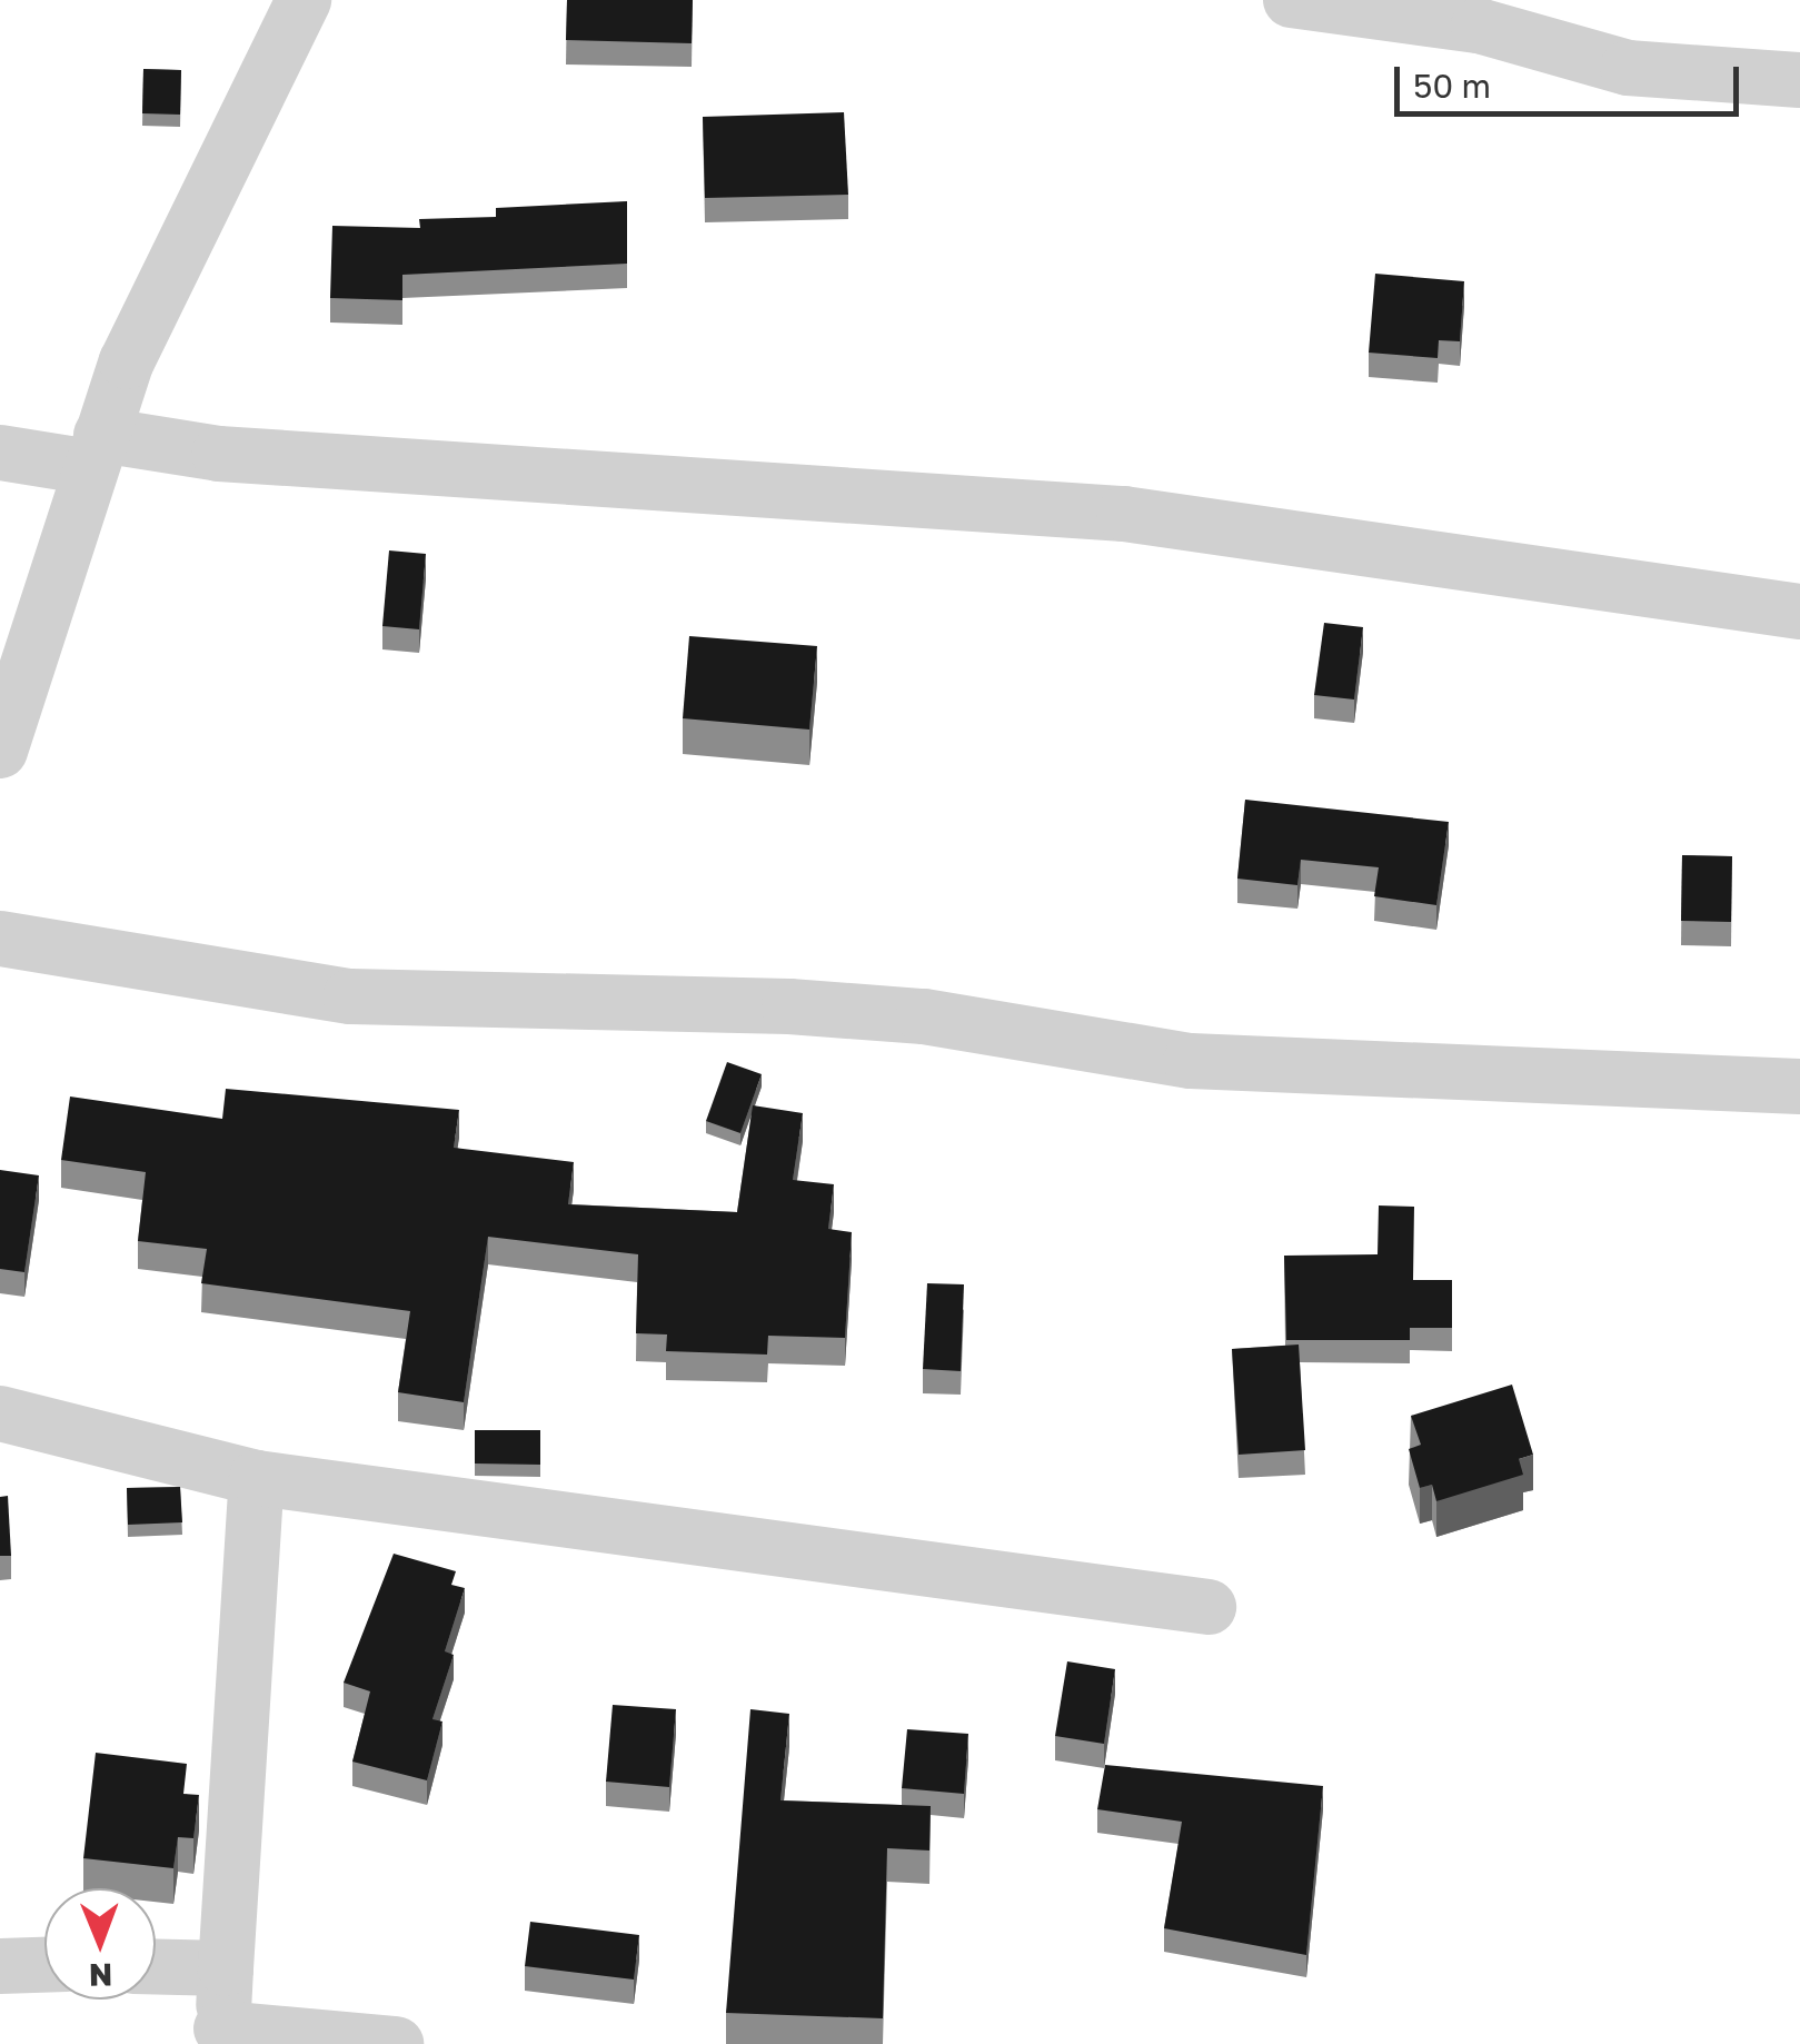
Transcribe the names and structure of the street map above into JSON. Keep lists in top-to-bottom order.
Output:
{
  "scale_bar": "50 m",
  "north": "bottom"
}
